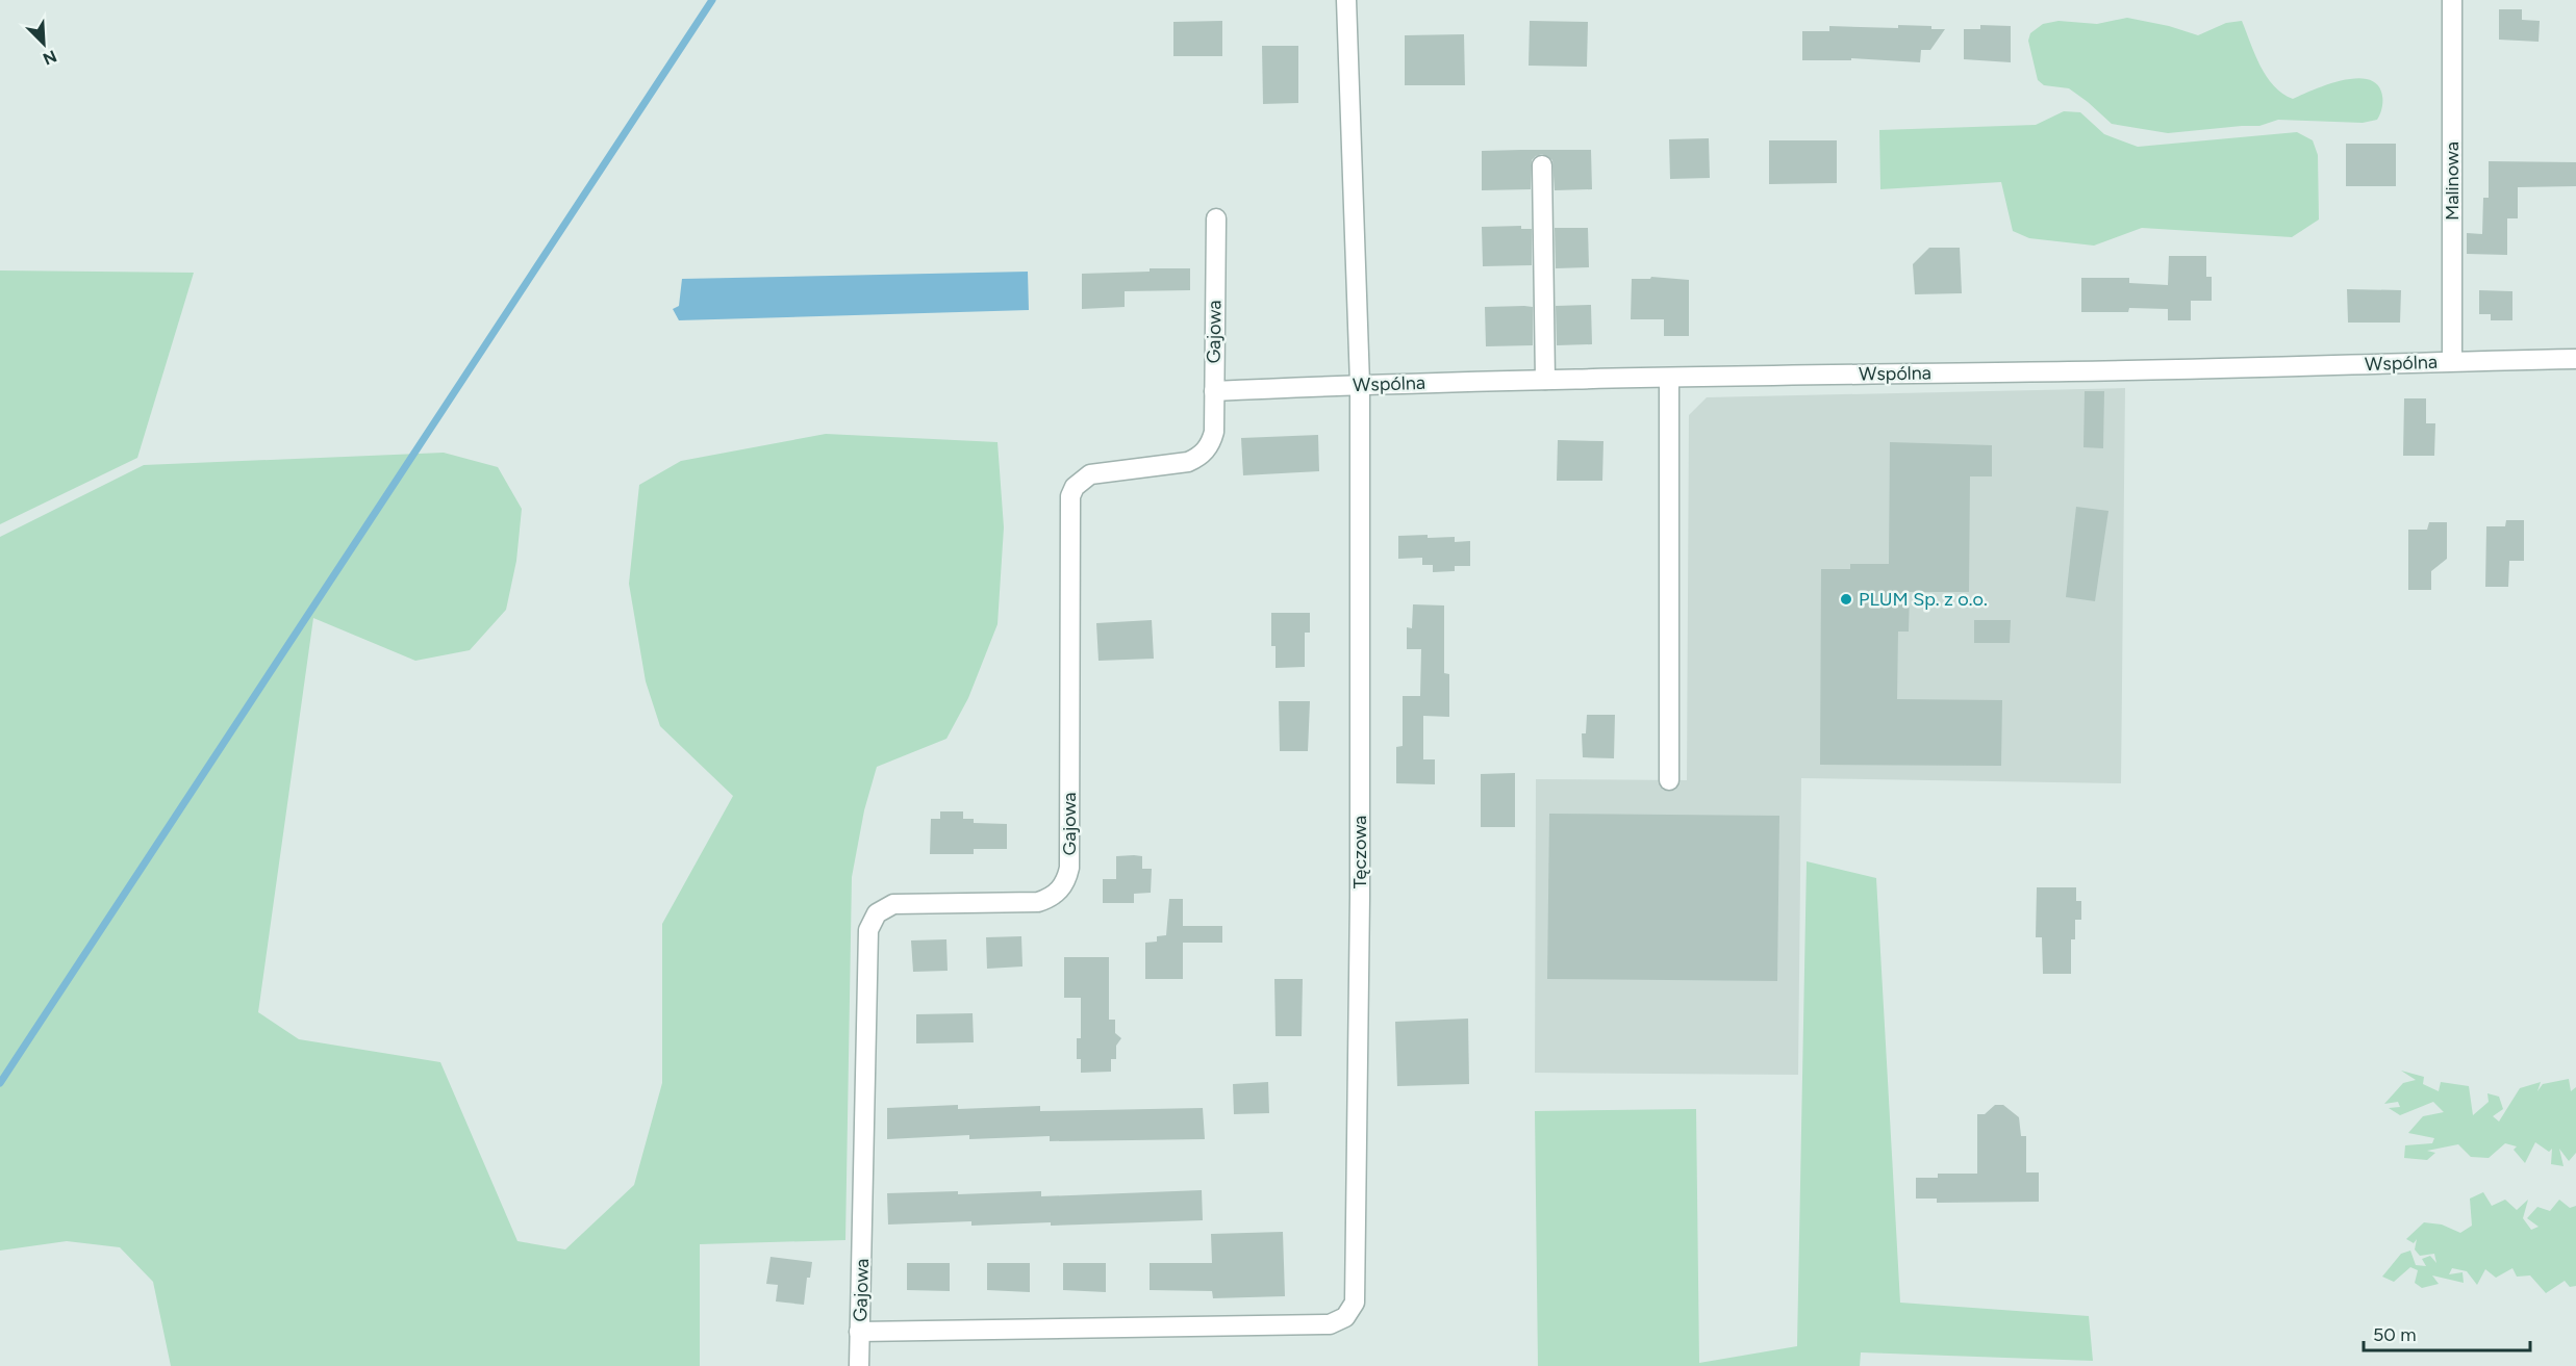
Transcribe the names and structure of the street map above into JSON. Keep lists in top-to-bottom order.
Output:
{
  "streets": {
    "street": [
      "Malinowa",
      "Gajowa",
      "Wspólna",
      "Tęczowa"
    ]
  },
  "crossings": [
    ["Malinowa", "Wspólna"],
    ["Gajowa", "Wspólna"],
    ["Gajowa", "Tęczowa"],
    ["Wspólna", "Tęczowa"]
  ],
  "places": ["PLUM Sp. z o.o."],
  "scale_bar": "50 m",
  "north": "bottom right"
}
